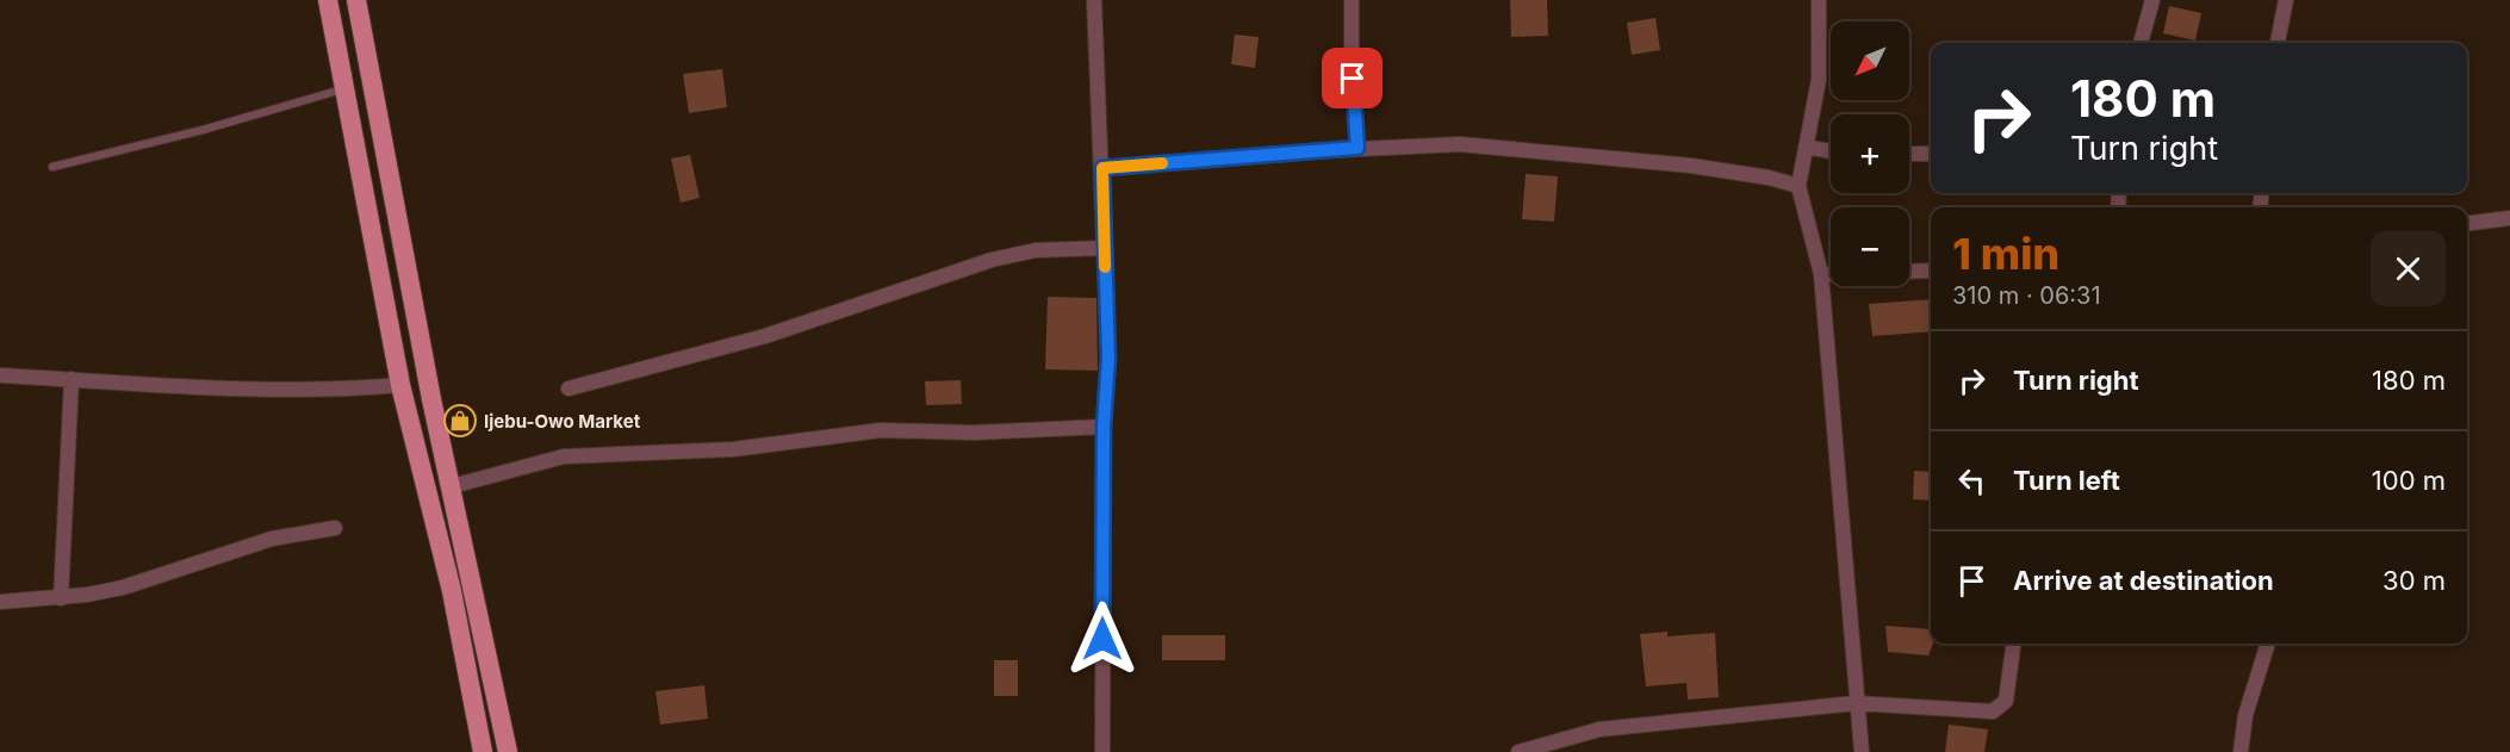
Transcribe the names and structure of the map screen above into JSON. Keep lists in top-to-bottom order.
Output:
{
  "places": {
    "shop": ["Ijebu-Owo Market"]
  },
  "north": "bottom left",
  "page": {
    "map_buttons": ["+", "−"],
    "turn": ["180 m", "Turn right"],
    "heading": ["1 min", "310 m · 06:31"],
    "list": [
      {
        "name": "Turn right",
        "value": "180 m"
      },
      {
        "name": "Turn left",
        "value": "100 m"
      },
      {
        "name": "Arrive at destination",
        "value": "30 m"
      }
    ]
  }
}
